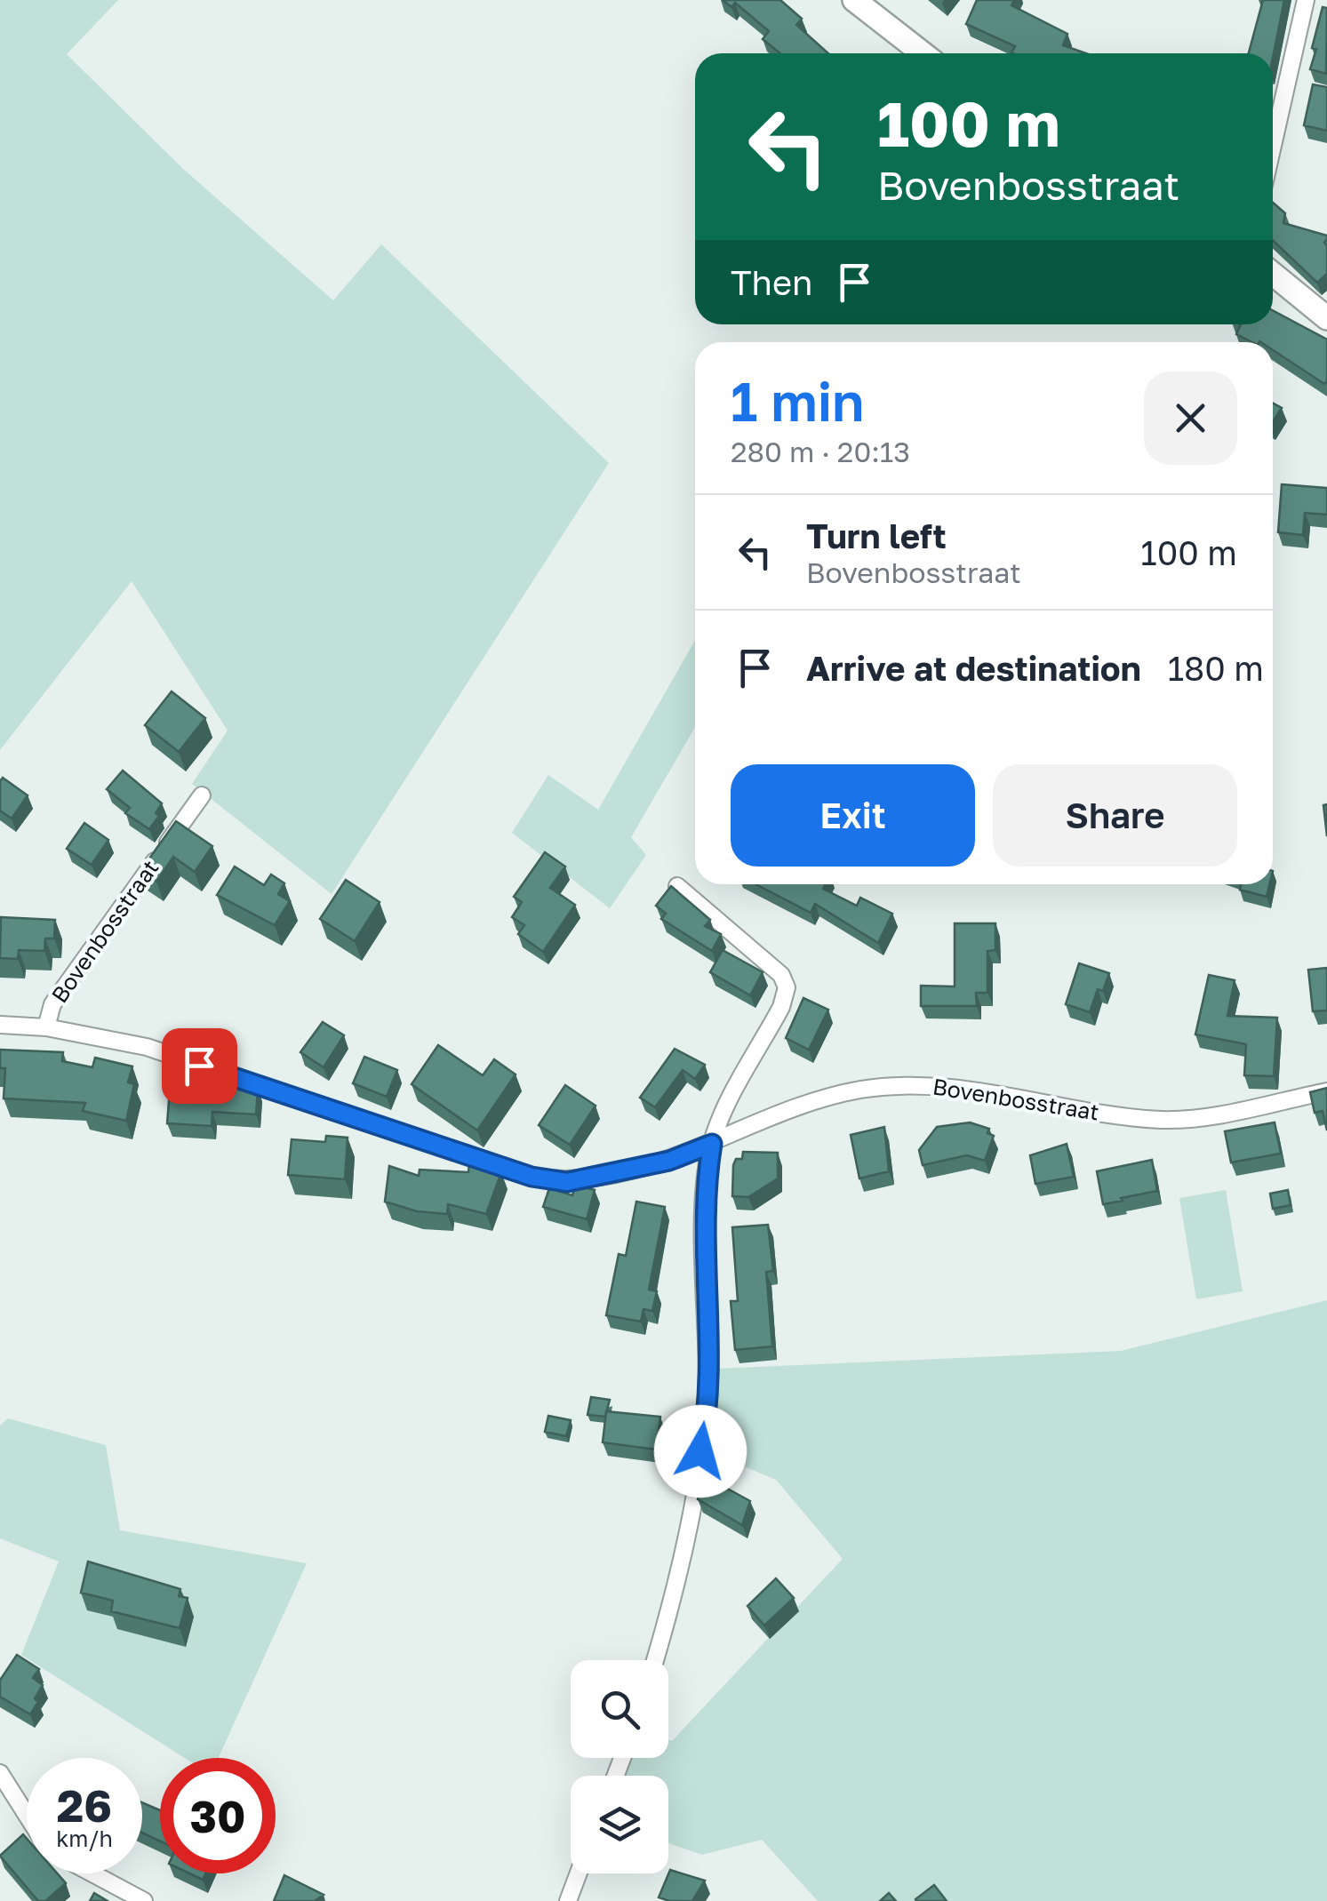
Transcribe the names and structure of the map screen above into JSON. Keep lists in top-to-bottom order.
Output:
{
  "streets": {
    "street": ["Bovenbosstraat"]
  },
  "page": {
    "turn": ["100 m", "Bovenbosstraat"],
    "then": "Then",
    "heading": ["1 min", "280 m · 20:13"],
    "list": [
      {
        "name": "Turn left",
        "note": "Bovenbosstraat",
        "value": "100 m"
      },
      {
        "name": "Arrive at destination",
        "value": "180 m"
      }
    ],
    "buttons": ["Exit", "Share"],
    "speed": "26 km/h",
    "limit": "30"
  }
}
